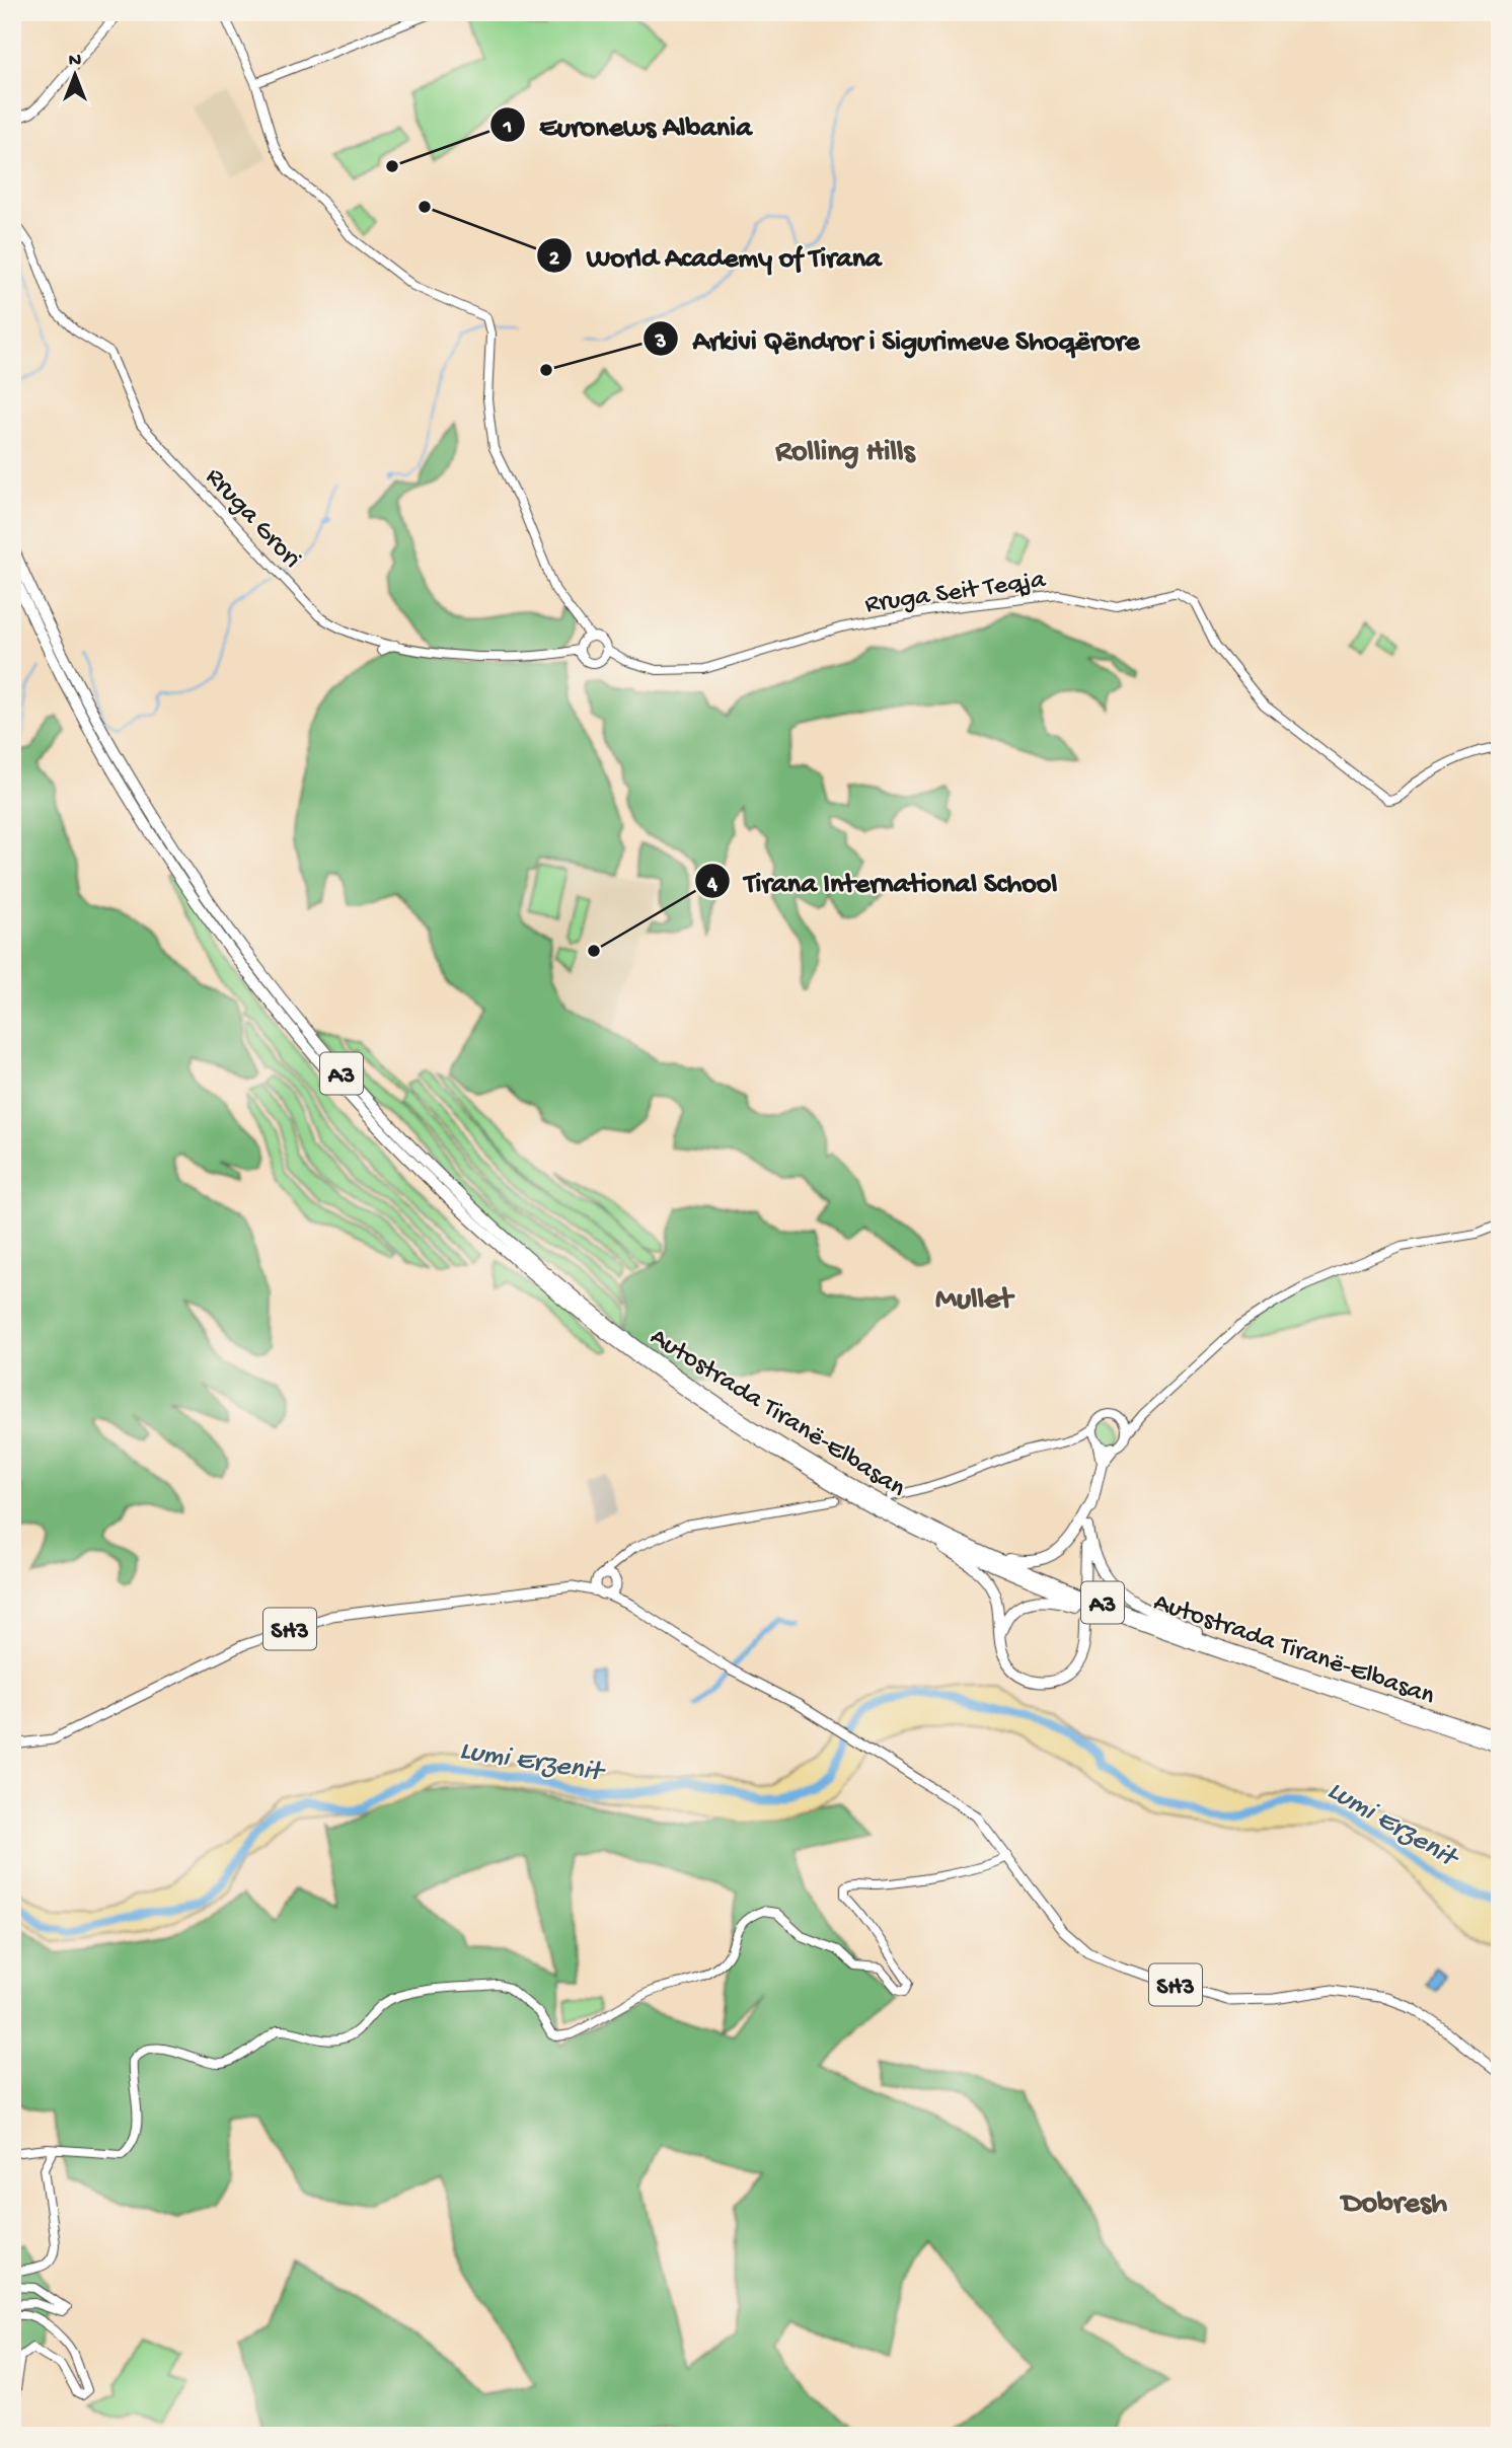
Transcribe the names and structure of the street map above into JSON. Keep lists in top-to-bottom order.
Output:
{
  "streets": {
    "highway": ["A3", "Autostrada Tiranë-Elbasan"],
    "main road": ["Rruga Grori", "Rruga Seit Teqja", "SH3"]
  },
  "crossings": [
    ["Rruga Grori", "Rruga Seit Teqja"],
    ["A3", "Autostrada Tiranë-Elbasan"]
  ],
  "districts": ["Rolling Hills", "Mullet", "Dobresh"],
  "water": ["Lumi Erzenit"],
  "places": [
    "Euronews Albania",
    "World Academy of Tirana",
    "Arkivi Qëndror i Sigurimeve Shoqërore",
    "Tirana International School"
  ],
  "north": "top"
}
